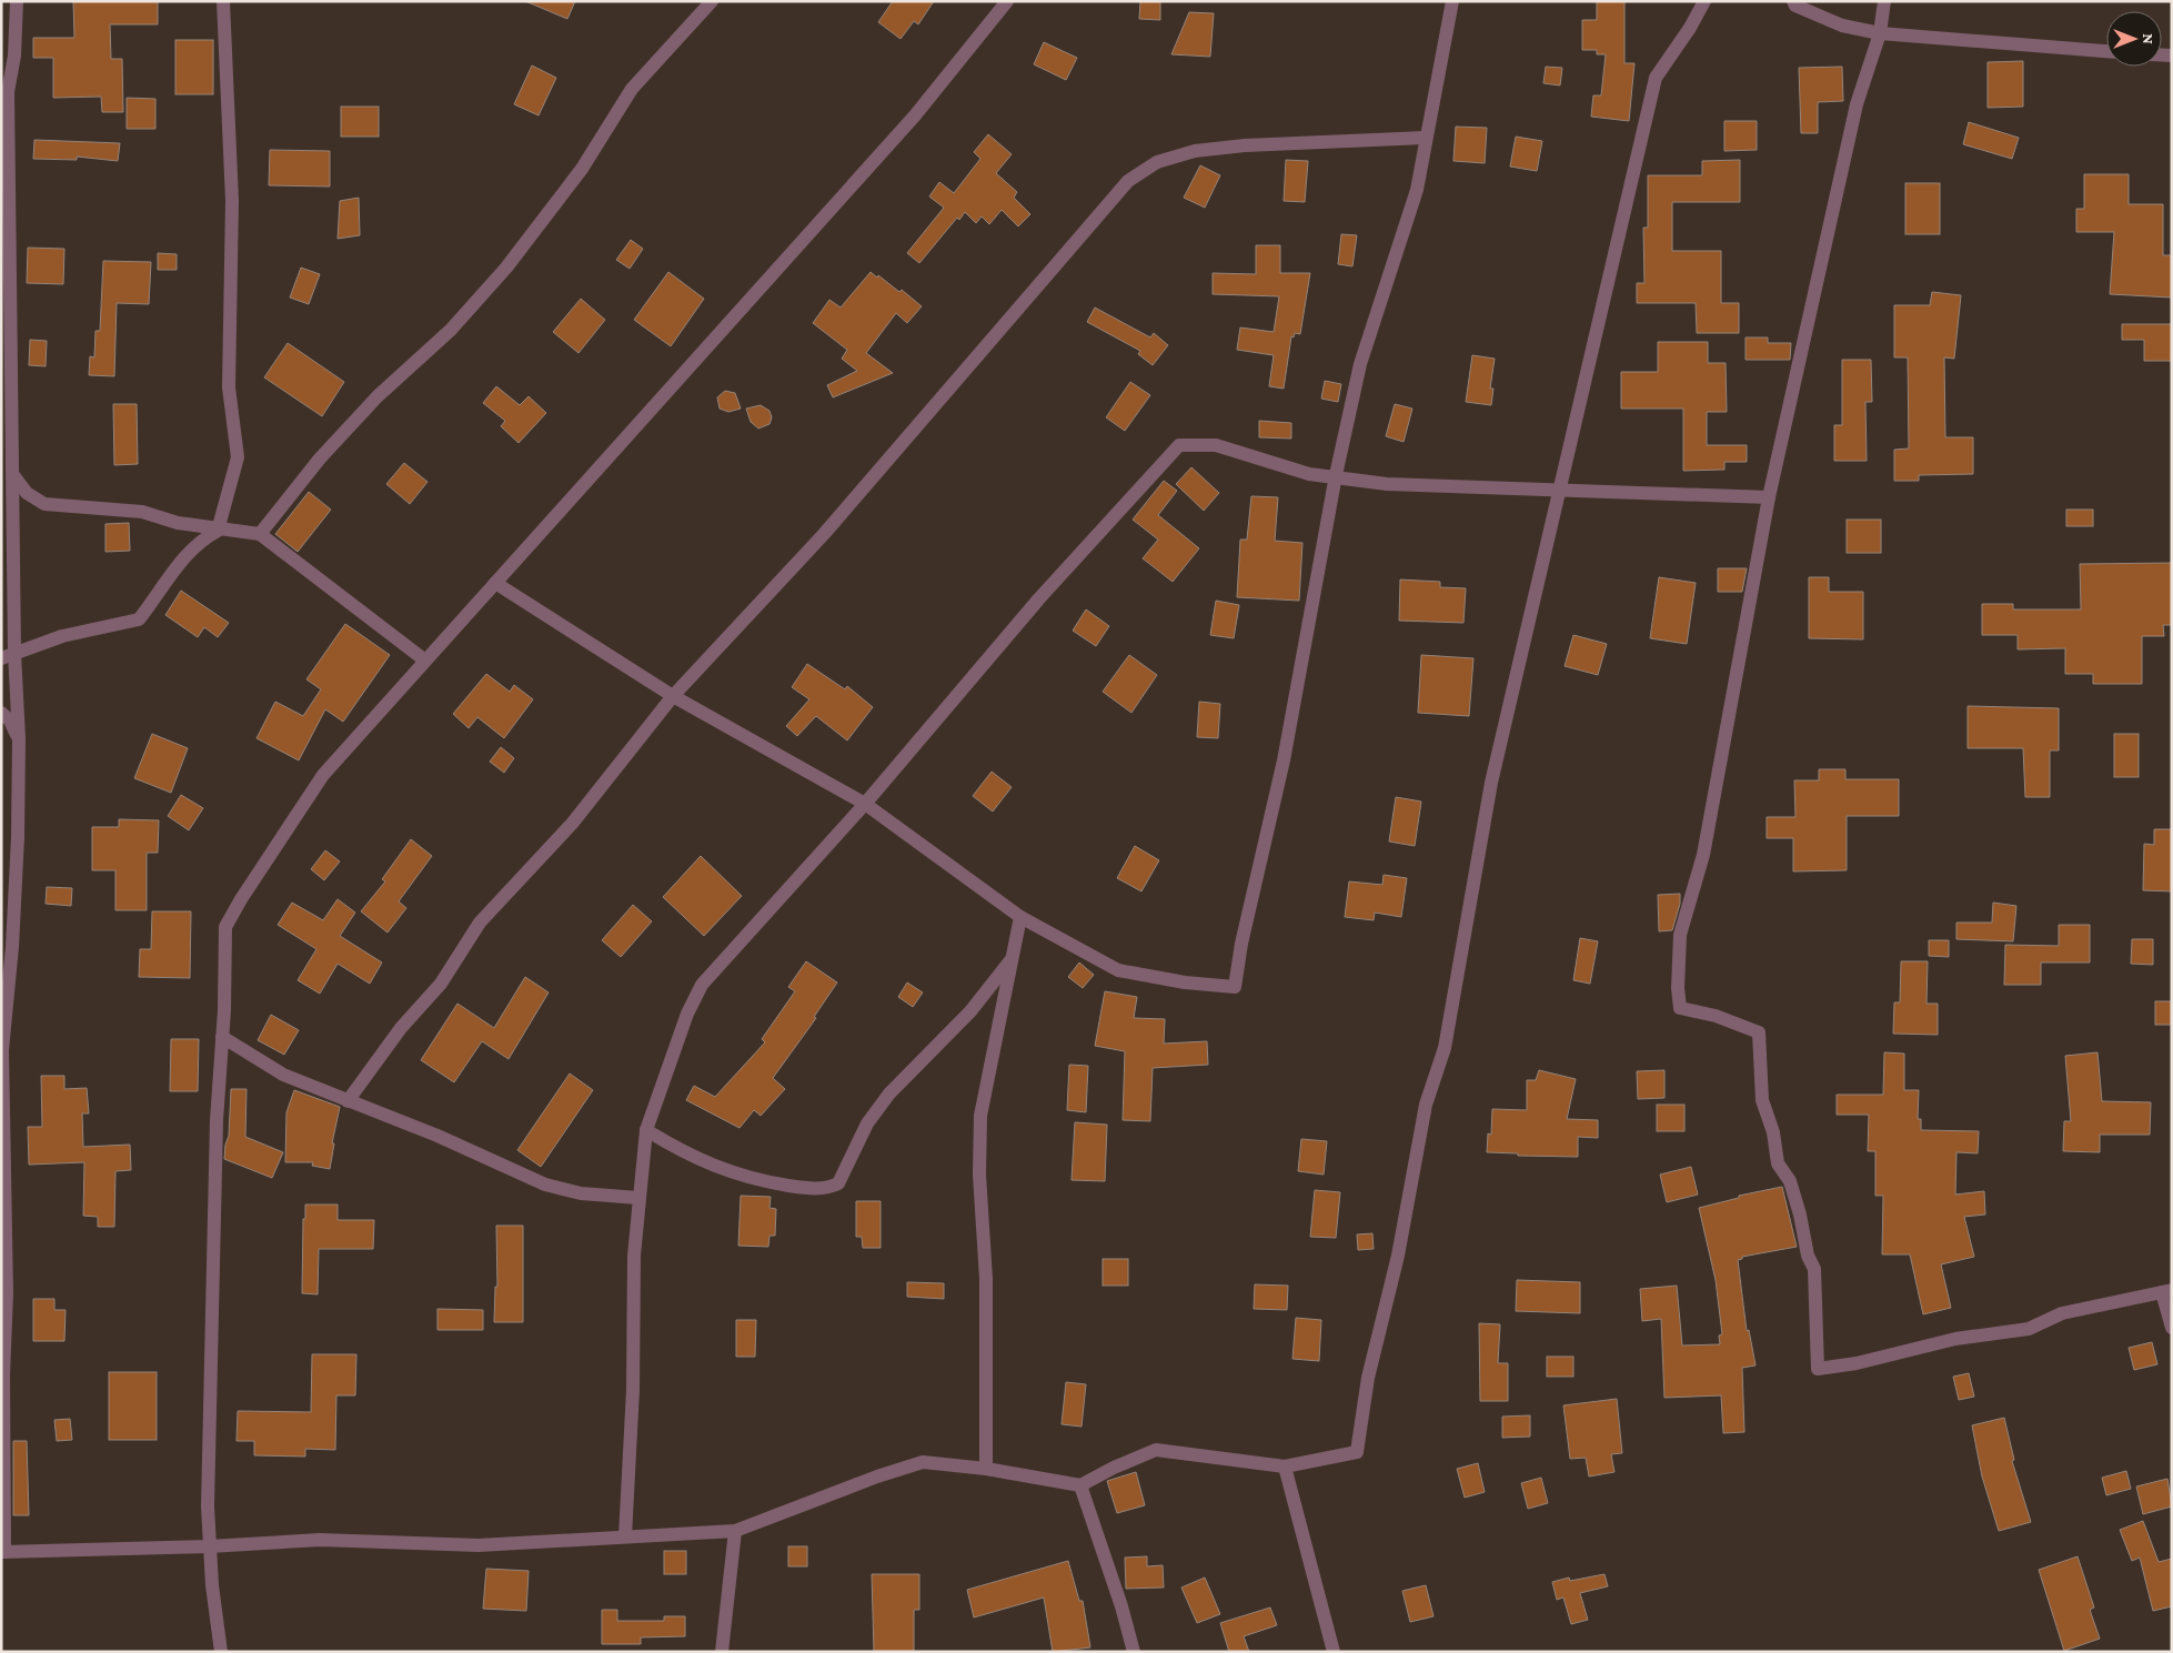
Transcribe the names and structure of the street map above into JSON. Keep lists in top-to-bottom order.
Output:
{
  "north": "right"
}
